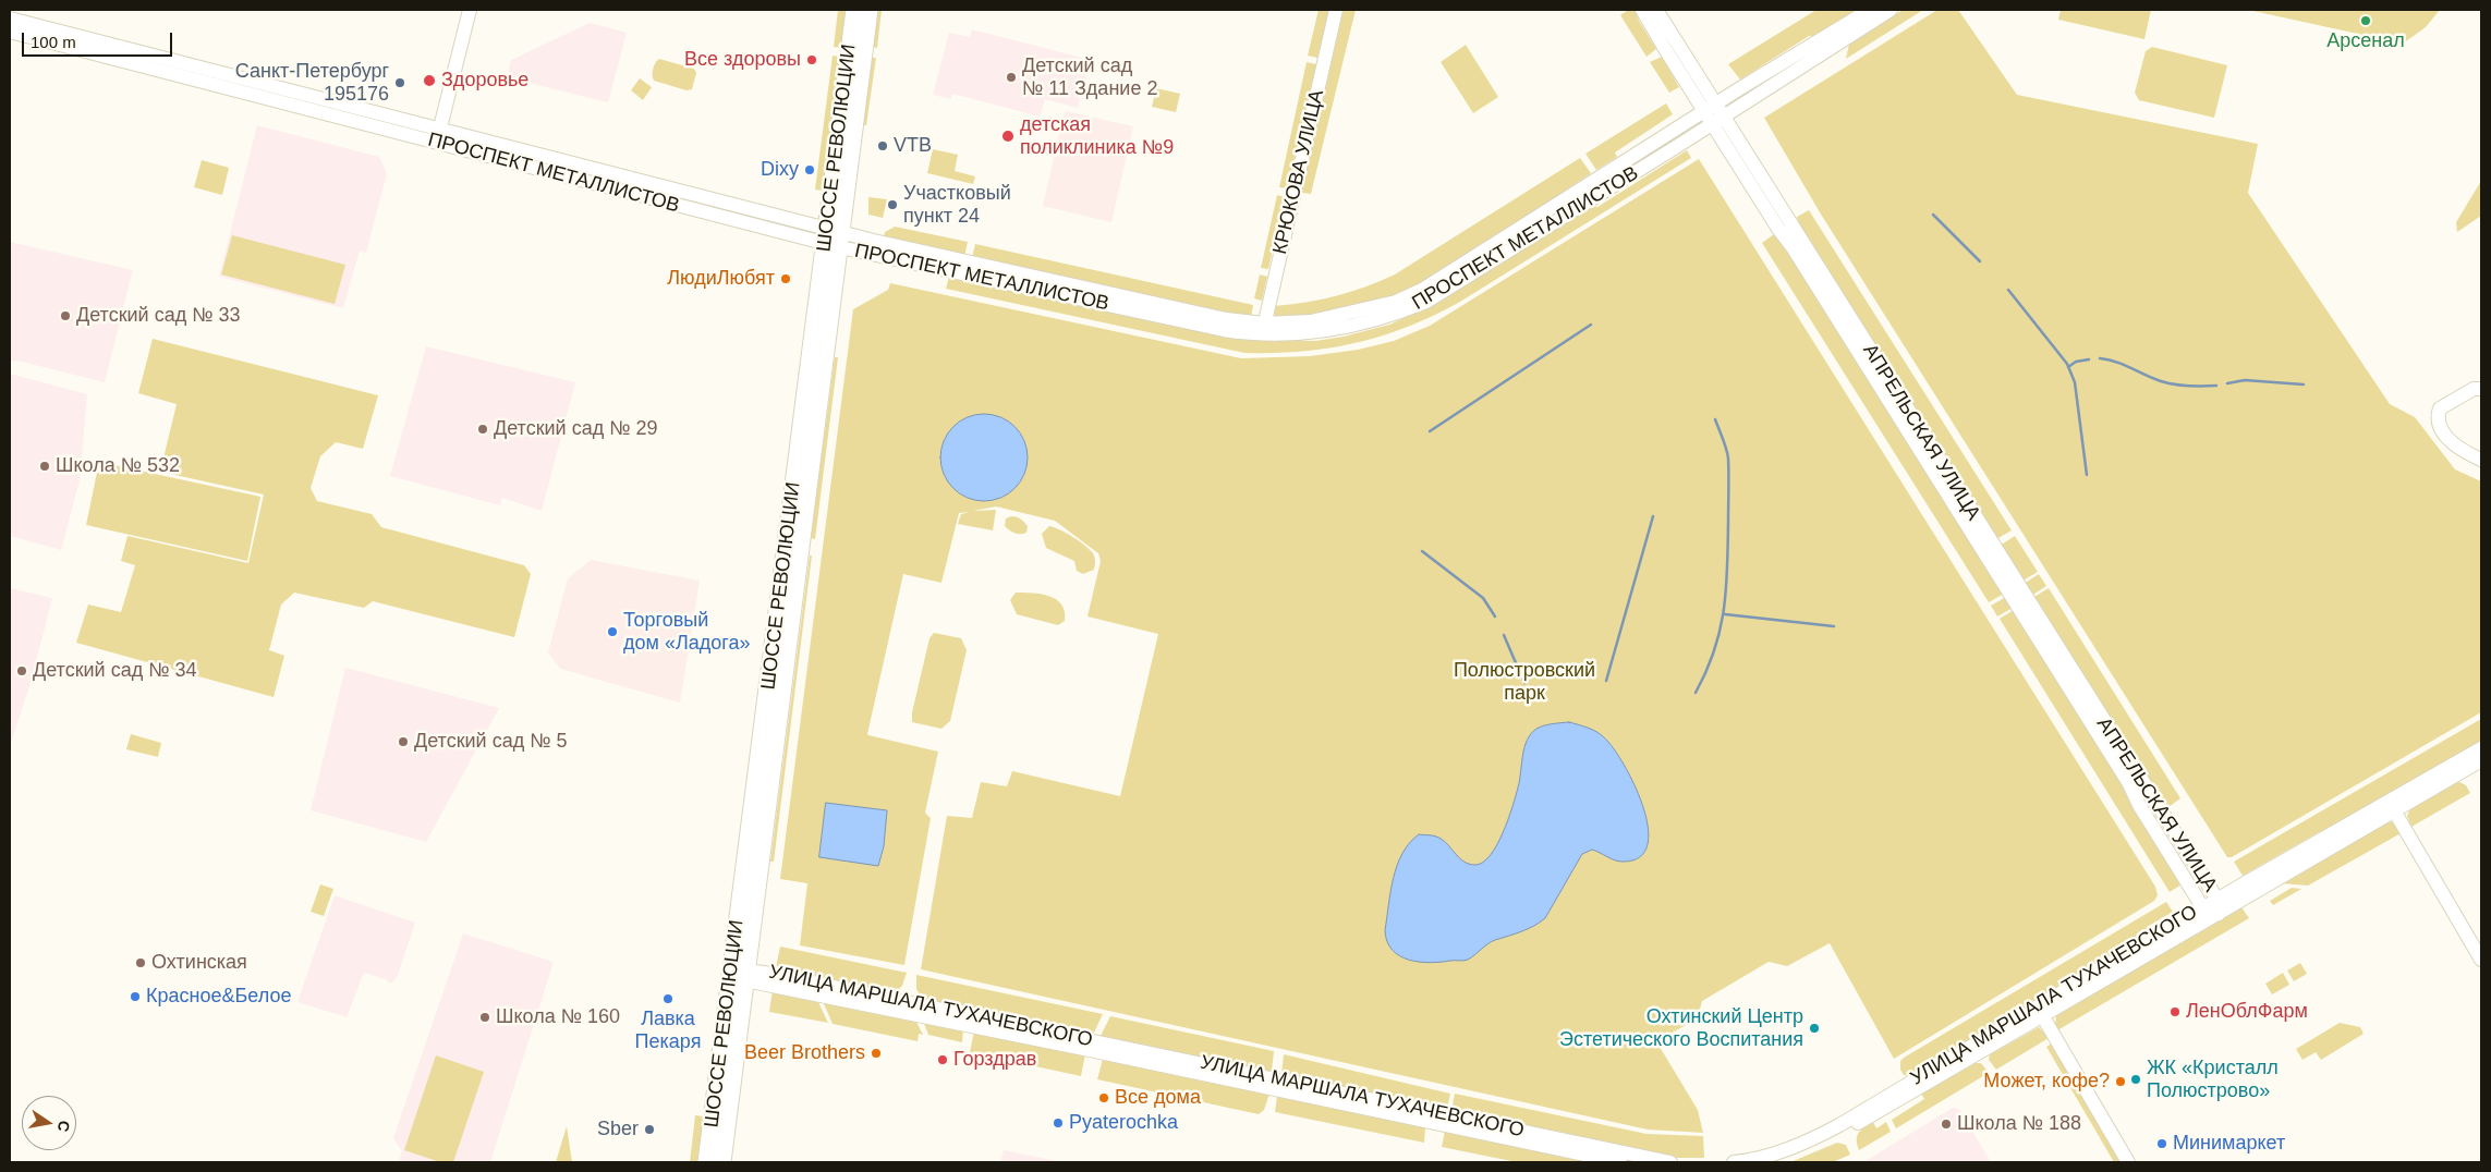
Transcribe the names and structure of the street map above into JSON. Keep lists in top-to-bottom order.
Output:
{
  "streets": {
    "main road": ["ШОССЕ РЕВОЛЮЦИИ"],
    "street": [
      "КРЮКОВА УЛИЦА",
      "ПРОСПЕКТ МЕТАЛЛИСТОВ",
      "АПРЕЛЬСКАЯ УЛИЦА",
      "УЛИЦА МАРШАЛА ТУХАЧЕВСКОГО"
    ]
  },
  "crossings": [
    ["ШОССЕ РЕВОЛЮЦИИ", "ПРОСПЕКТ МЕТАЛЛИСТОВ"],
    ["ШОССЕ РЕВОЛЮЦИИ", "УЛИЦА МАРШАЛА ТУХАЧЕВСКОГО"],
    ["КРЮКОВА УЛИЦА", "ПРОСПЕКТ МЕТАЛЛИСТОВ"],
    ["ПРОСПЕКТ МЕТАЛЛИСТОВ", "АПРЕЛЬСКАЯ УЛИЦА"],
    ["АПРЕЛЬСКАЯ УЛИЦА", "УЛИЦА МАРШАЛА ТУХАЧЕВСКОГО"]
  ],
  "parks": ["Полюстровский парк"],
  "places": [
    "Арсенал",
    "Все здоровы",
    "Детский сад № 11 Здание 2",
    "Здоровье",
    "Санкт-Петербург 195176",
    "детская поликлиника №9",
    "VTB",
    "Dixy",
    "Участковый пункт 24",
    "ЛюдиЛюбят",
    "Детский сад № 33",
    "Детский сад № 29",
    "Школа № 532",
    "Торговый дом «Ладога»",
    "Детский сад № 34",
    "Детский сад № 5",
    "Охтинская",
    "Красное&Белое",
    "Лавка Пекаря",
    "ЛенОблФарм",
    "Школа № 160",
    "Охтинский Центр Эстетического Воспитания",
    "Beer Brothers",
    "Горздрав",
    "ЖК «Кристалл Полюстрово»",
    "Может, кофе?",
    "Все дома",
    "Pyaterochka",
    "Школа № 188",
    "Sber",
    "Минимаркет"
  ],
  "scale_bar": "100 m",
  "north": "right"
}
